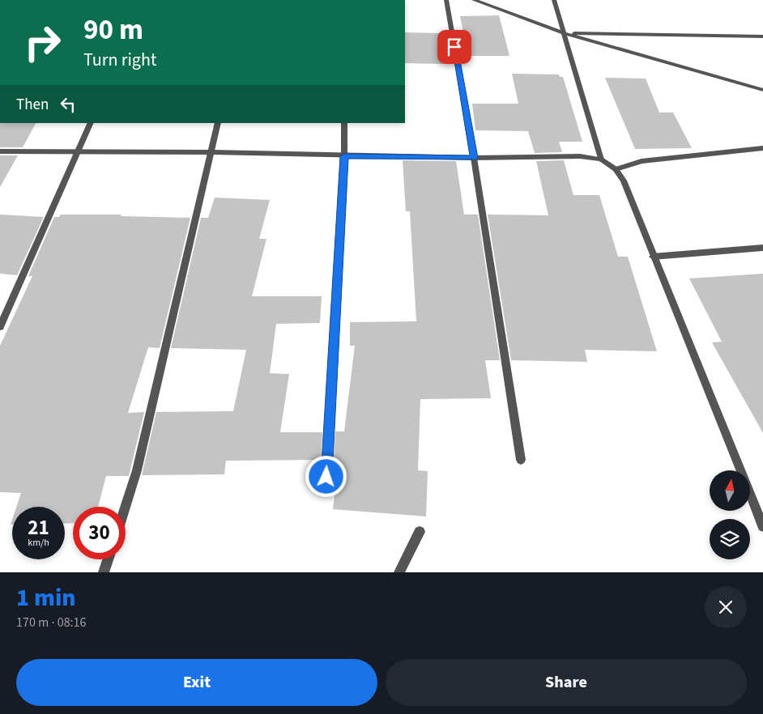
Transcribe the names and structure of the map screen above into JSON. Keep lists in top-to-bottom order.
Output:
{
  "north": "top",
  "page": {
    "turn": ["90 m", "Turn right"],
    "then": "Then",
    "speed": "21 km/h",
    "limit": "30",
    "heading": ["1 min", "170 m · 08:16"],
    "buttons": ["Exit", "Share"]
  }
}
